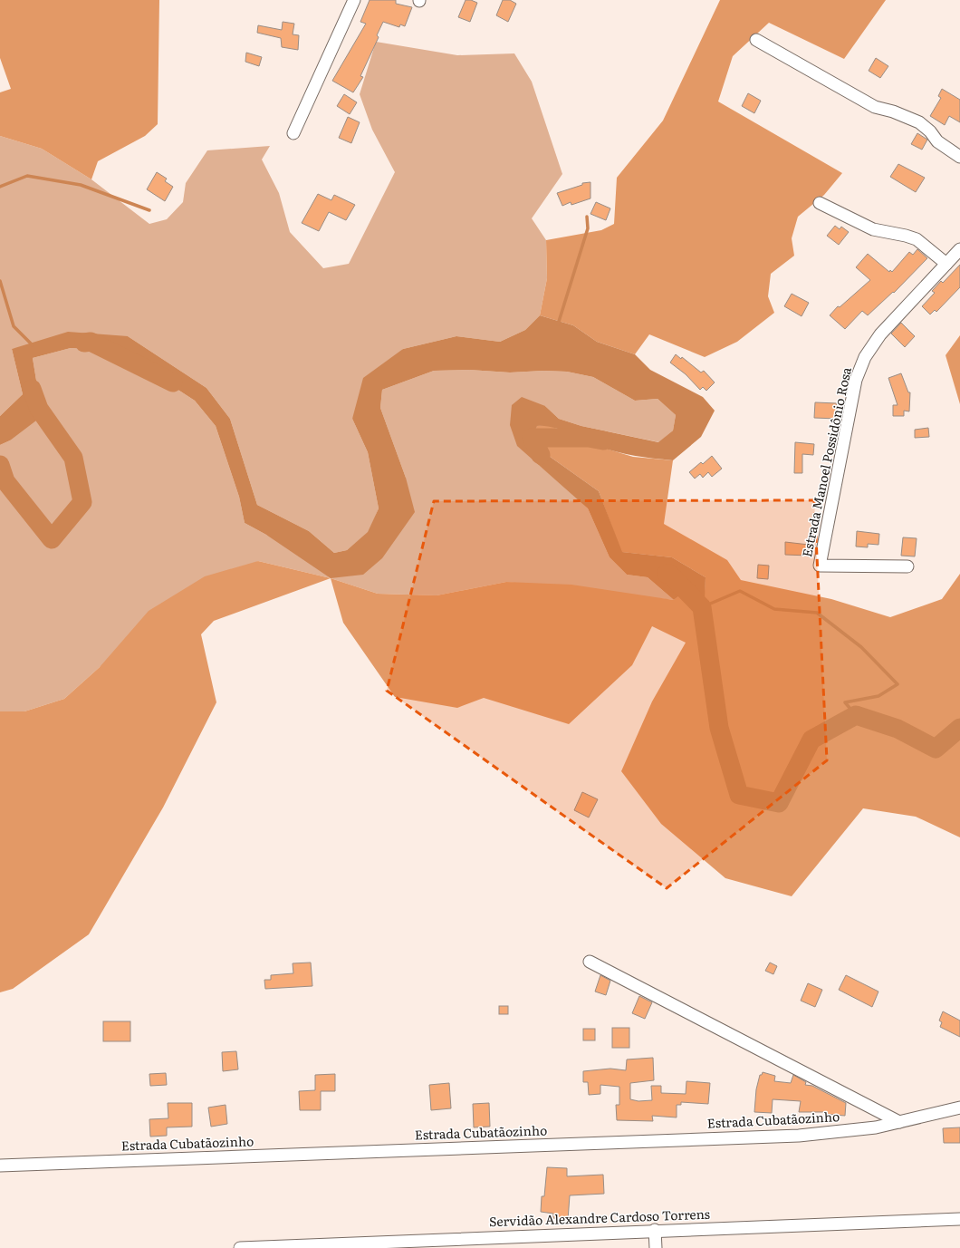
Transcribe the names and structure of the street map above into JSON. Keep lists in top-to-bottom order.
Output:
{
  "streets": {
    "street": ["Estrada Manoel Possidônio Rosa", "Estrada Cubatãozinho", "Servidão Alexandre Cardoso Torrens"]
  }
}
